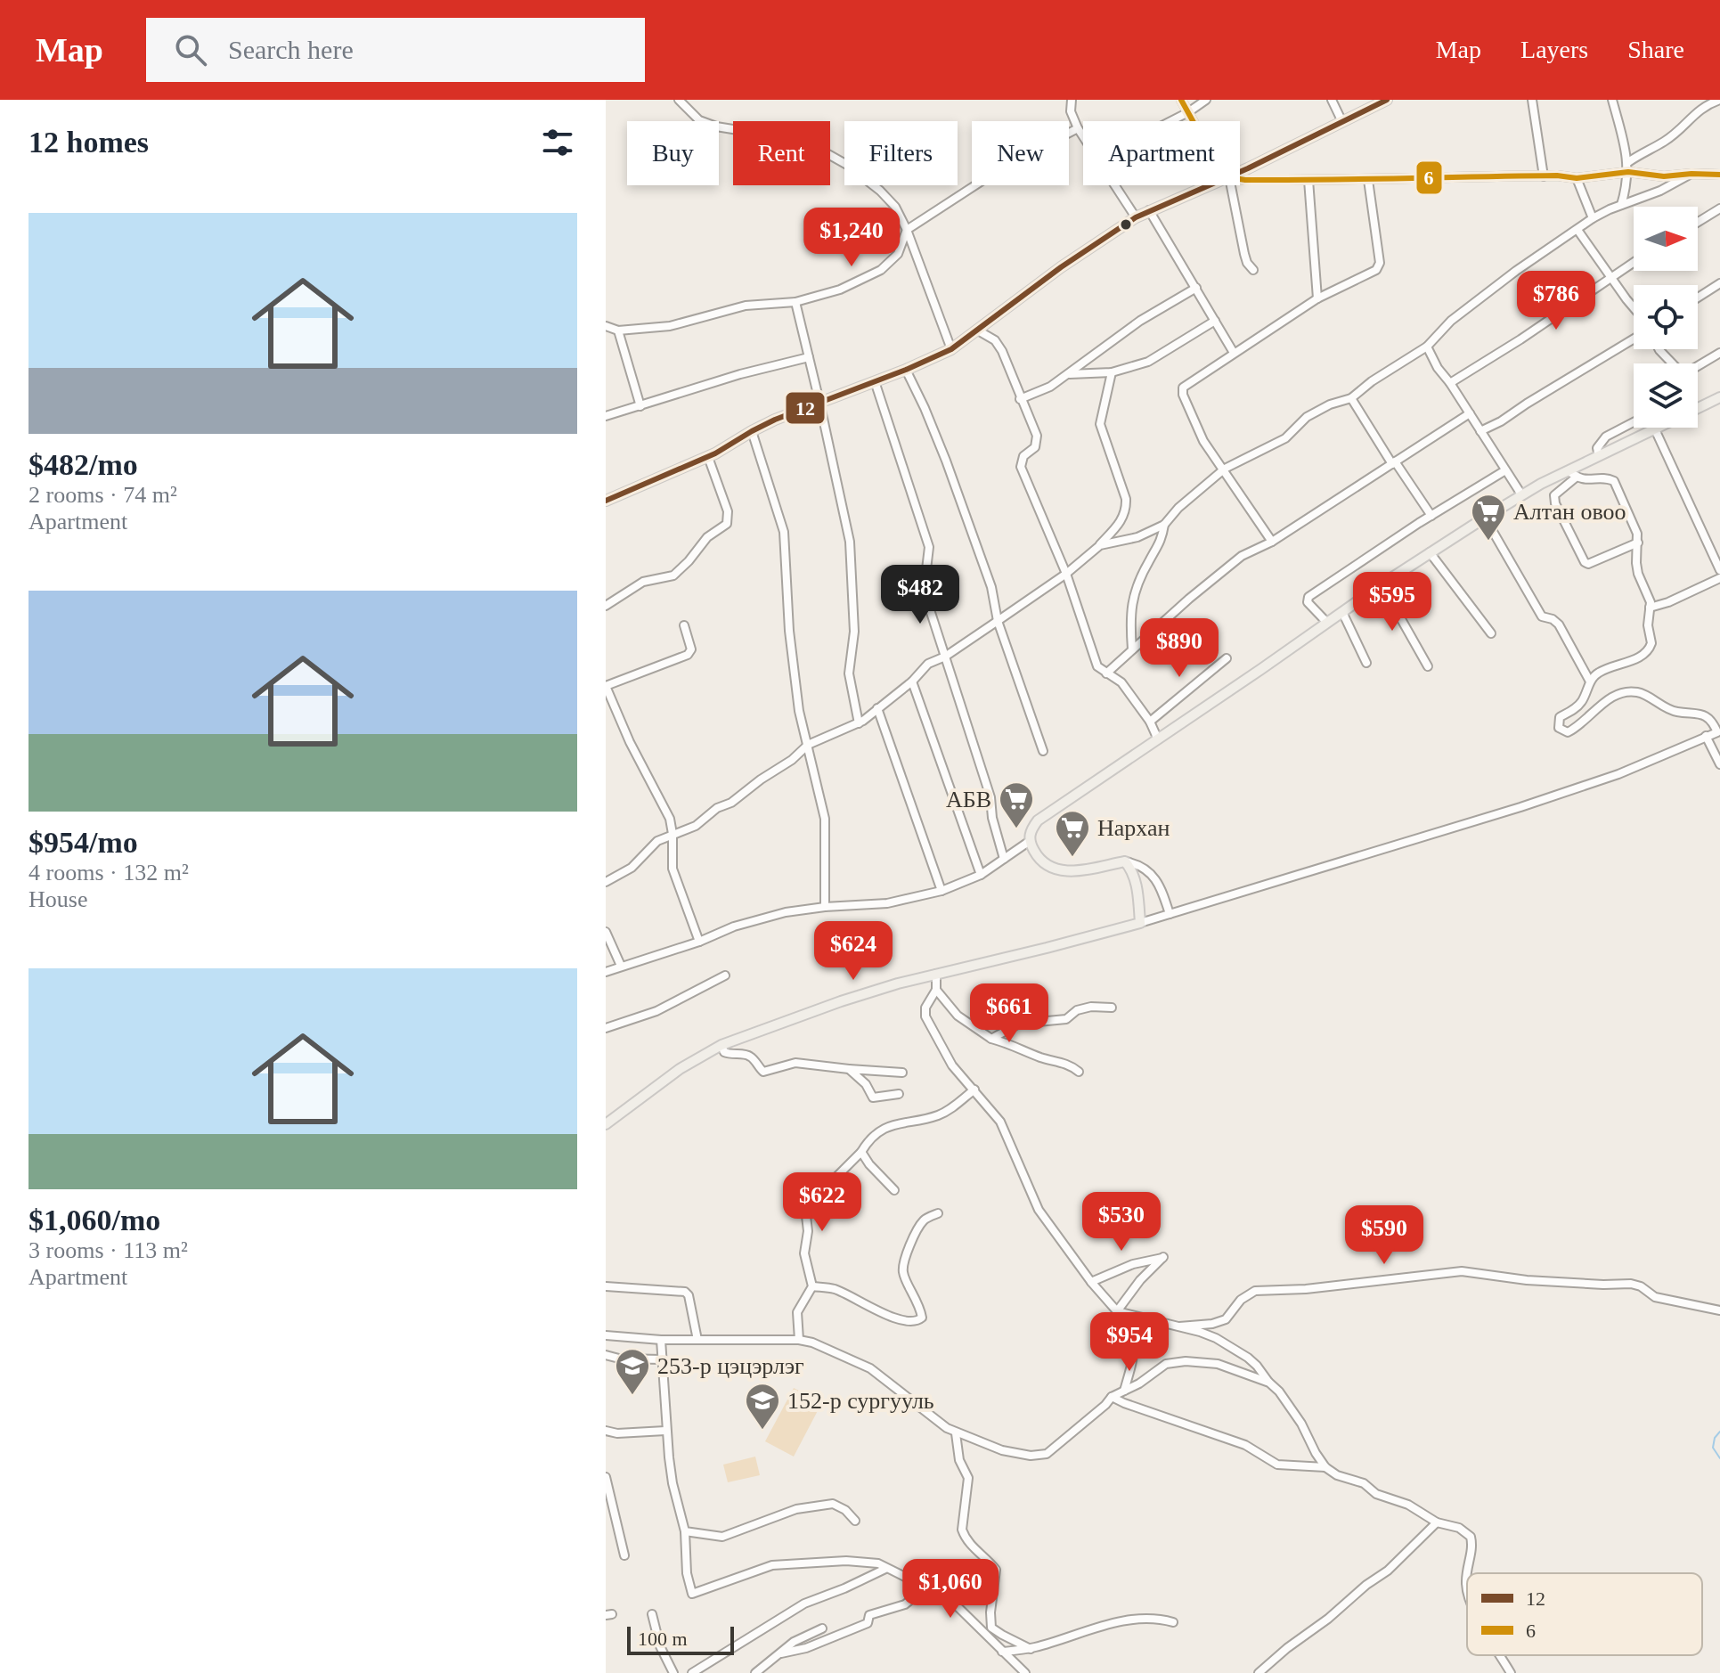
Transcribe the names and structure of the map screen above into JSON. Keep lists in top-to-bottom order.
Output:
{
  "places": {
    "supermarket": ["Алтан овоо", "АБВ", "Нархан"],
    "school or university": ["253-р цэцэрлэг", "152-р сургууль"]
  },
  "lines": ["transit line 12", "transit line 6"],
  "legend": ["12", "6"],
  "scale_bar": "100 m",
  "north": "right",
  "page": {
    "header": "Map",
    "search": "Search here",
    "nav": ["Map", "Layers", "Share"],
    "heading": "12 homes",
    "chip": [
      "Buy",
      "Rent",
      "Filters",
      "New",
      "Apartment"
    ],
    "list": [
      {
        "name": "$482/mo",
        "note": "2 rooms · 74 m² · Apartment"
      },
      {
        "name": "$954/mo",
        "note": "4 rooms · 132 m² · House"
      },
      {
        "name": "$1,060/mo",
        "note": "3 rooms · 113 m² · Apartment"
      }
    ],
    "price": [
      "$1,240",
      "$786",
      "$482",
      "$595",
      "$890",
      "$624",
      "$661",
      "$622",
      "$530",
      "$590",
      "$954",
      "$1,060"
    ],
    "scale": "100 m"
  }
}
